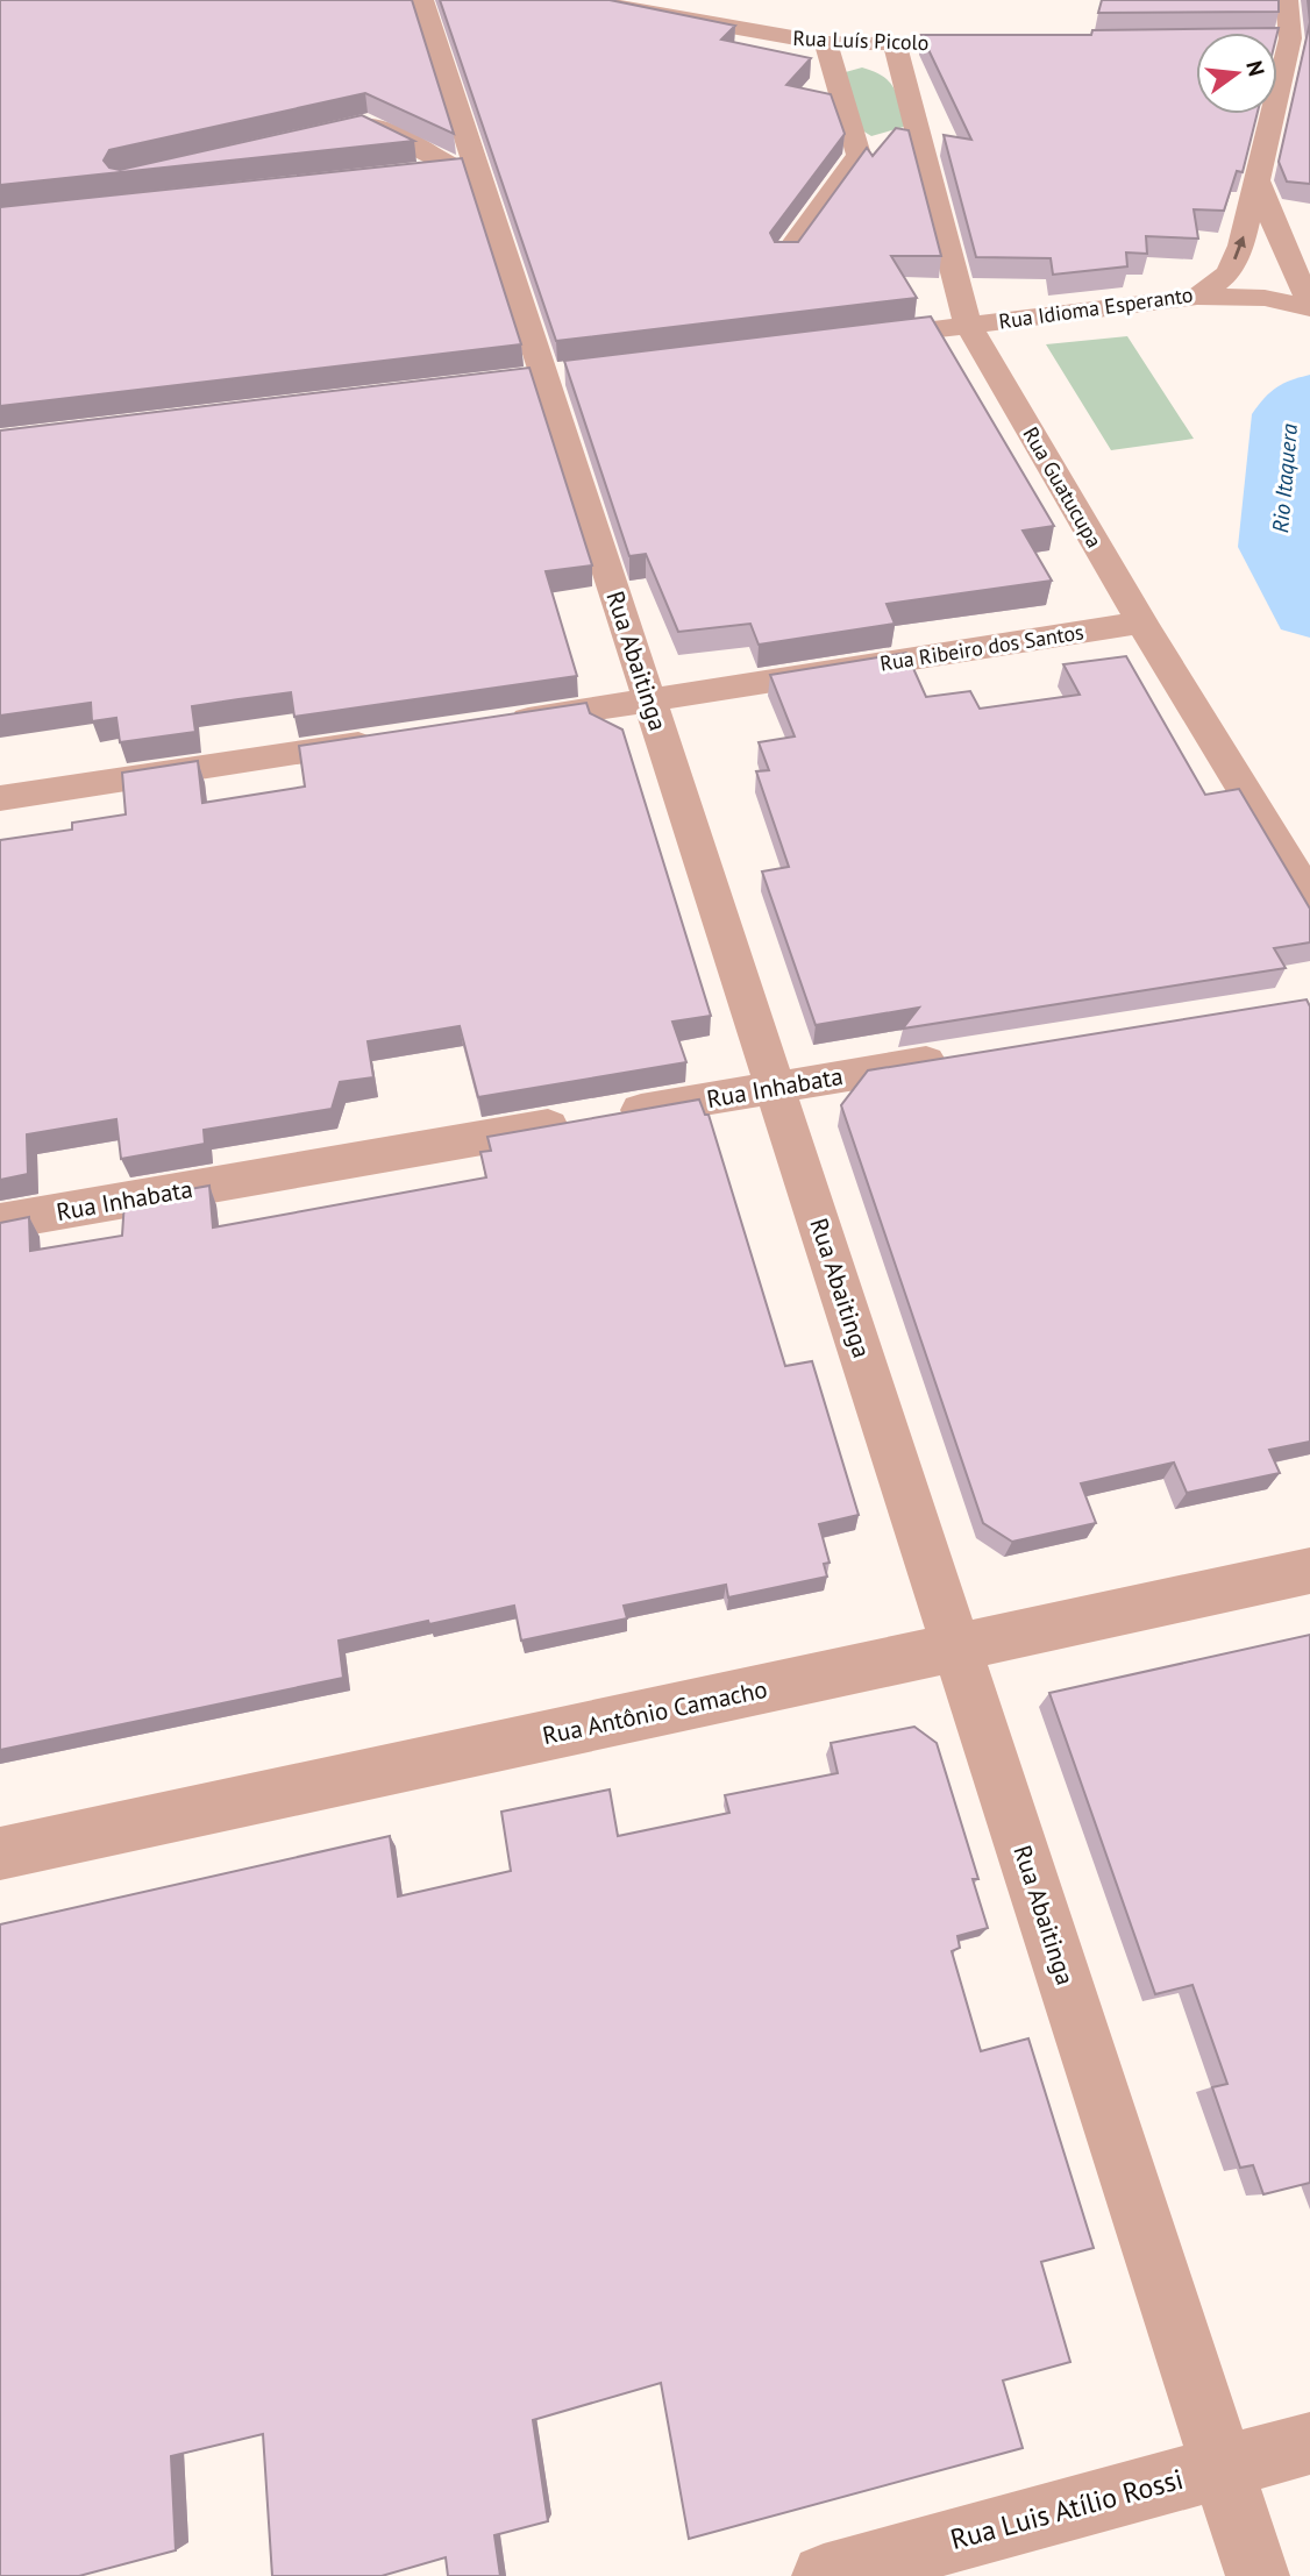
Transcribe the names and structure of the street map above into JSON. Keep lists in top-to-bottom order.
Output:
{
  "streets": {
    "street": [
      "Rua Luís Picolo",
      "Rua Idioma Esperanto",
      "Rua Guatucupa",
      "Rua Ribeiro dos Santos",
      "Rua Abaitinga",
      "Rua Inhabata",
      "Rua Antônio Camacho",
      "Rua Luis Atílio Rossi"
    ]
  },
  "crossings": [
    ["Rua Luís Picolo", "Rua Guatucupa"],
    ["Rua Idioma Esperanto", "Rua Guatucupa"],
    ["Rua Guatucupa", "Rua Ribeiro dos Santos"],
    ["Rua Ribeiro dos Santos", "Rua Abaitinga"],
    ["Rua Abaitinga", "Rua Inhabata"],
    ["Rua Abaitinga", "Rua Antônio Camacho"],
    ["Rua Abaitinga", "Rua Luis Atílio Rossi"]
  ],
  "water": ["Rio Itaquera"],
  "north": "right"
}
